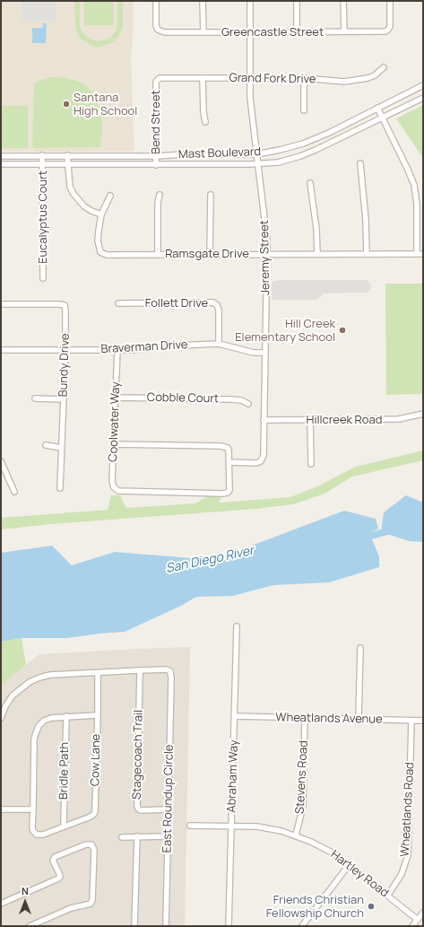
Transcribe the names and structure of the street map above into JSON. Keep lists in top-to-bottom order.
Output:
{
  "streets": {
    "street": [
      "Greencastle Street",
      "Grand Fork Drive",
      "Bend Street",
      "Mast Boulevard",
      "Eucalyptus Court",
      "Ramsgate Drive",
      "Jeremy Street",
      "Follett Drive",
      "Braverman Drive",
      "Bundy Drive",
      "Cobble Court",
      "Hillcreek Road",
      "Coolwater Way",
      "Wheatlands Avenue",
      "Stagecoach Trail",
      "Cow Lane",
      "Bridle Path",
      "Abraham Way",
      "Stevens Road",
      "East Roundup Circle",
      "Wheatlands Road",
      "Hartley Road"
    ]
  },
  "crossings": [
    ["Greencastle Street", "Jeremy Street"],
    ["Grand Fork Drive", "Bend Street"],
    ["Grand Fork Drive", "Jeremy Street"],
    ["Bend Street", "Mast Boulevard"],
    ["Mast Boulevard", "Eucalyptus Court"],
    ["Mast Boulevard", "Jeremy Street"],
    ["Ramsgate Drive", "Jeremy Street"],
    ["Jeremy Street", "Braverman Drive"],
    ["Jeremy Street", "Hillcreek Road"],
    ["Jeremy Street", "Coolwater Way"],
    ["Follett Drive", "Braverman Drive"],
    ["Braverman Drive", "Bundy Drive"],
    ["Braverman Drive", "Coolwater Way"],
    ["Cobble Court", "Coolwater Way"],
    ["Wheatlands Avenue", "Abraham Way"],
    ["Wheatlands Avenue", "Stevens Road"],
    ["Wheatlands Avenue", "Wheatlands Road"],
    ["Stagecoach Trail", "East Roundup Circle"],
    ["Cow Lane", "Bridle Path"],
    ["Abraham Way", "Hartley Road"],
    ["Stevens Road", "Hartley Road"],
    ["Wheatlands Road", "Hartley Road"]
  ],
  "water": ["San Diego River"],
  "places": ["Santana High School", "Hill Creek Elementary School", "Friends Christian Fellowship Church"],
  "north": "top"
}
